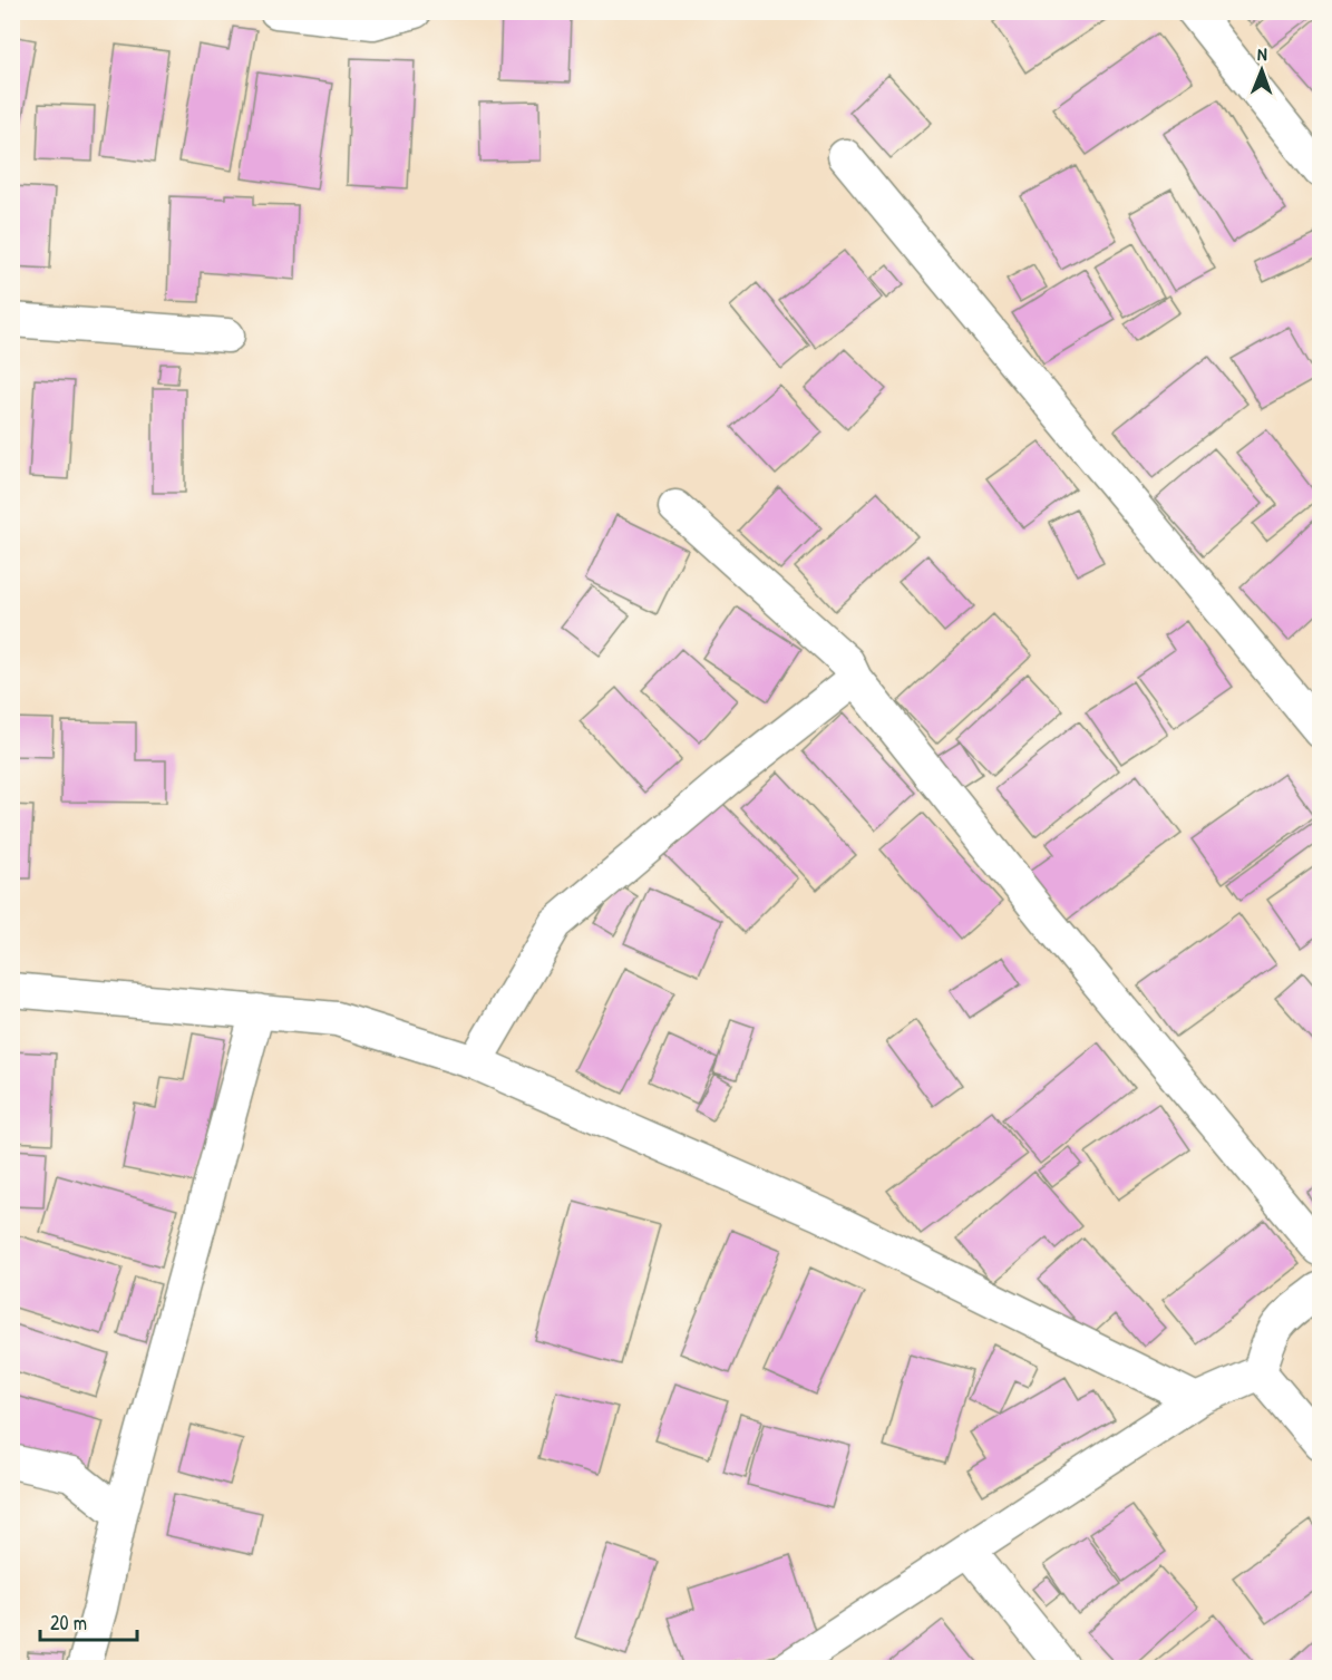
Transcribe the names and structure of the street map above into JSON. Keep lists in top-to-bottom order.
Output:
{
  "scale_bar": "20 m",
  "north": "top"
}
